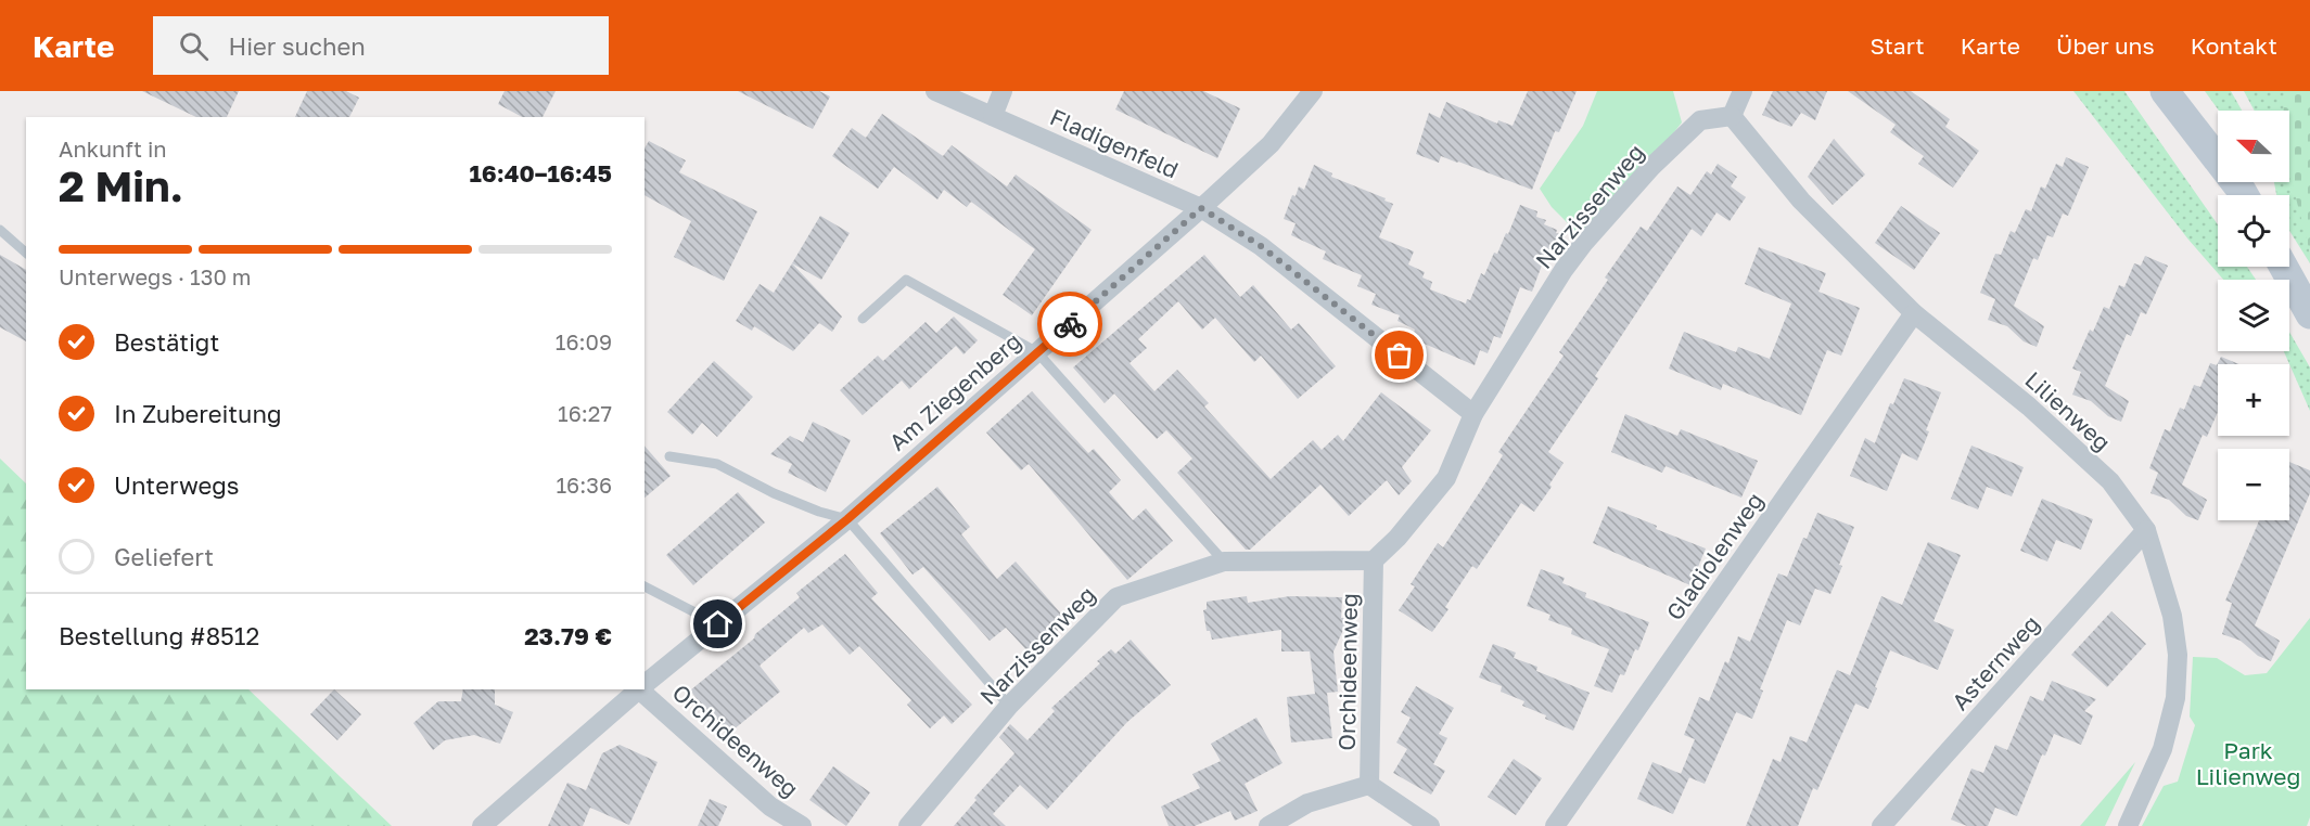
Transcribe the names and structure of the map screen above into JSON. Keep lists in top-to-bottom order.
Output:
{
  "streets": {
    "street": [
      "Fladigenfeld",
      "Narzissenweg",
      "Am Ziegenberg",
      "Lilienweg",
      "Gladiolenweg",
      "Asternweg",
      "Orchideenweg"
    ]
  },
  "crossings": [
    ["Fladigenfeld", "Am Ziegenberg"],
    ["Narzissenweg", "Lilienweg"],
    ["Narzissenweg", "Orchideenweg"],
    ["Lilienweg", "Gladiolenweg"],
    ["Lilienweg", "Asternweg"]
  ],
  "parks": ["Park Lilienweg"],
  "north": "left",
  "page": {
    "header": "Karte",
    "search": "Hier suchen",
    "nav": [
      "Start",
      "Karte",
      "Über uns",
      "Kontakt"
    ],
    "map_buttons": ["+", "−"],
    "heading": ["2 Min.", "Ankunft in", "16:40–16:45"],
    "panel": ["Bestellung #8512", "23.79 €"],
    "bar": "Unterwegs · 130 m",
    "list": [
      ["Bestätigt", "16:09"],
      ["In Zubereitung", "16:27"],
      ["Unterwegs", "16:36"],
      "Geliefert"
    ]
  }
}
